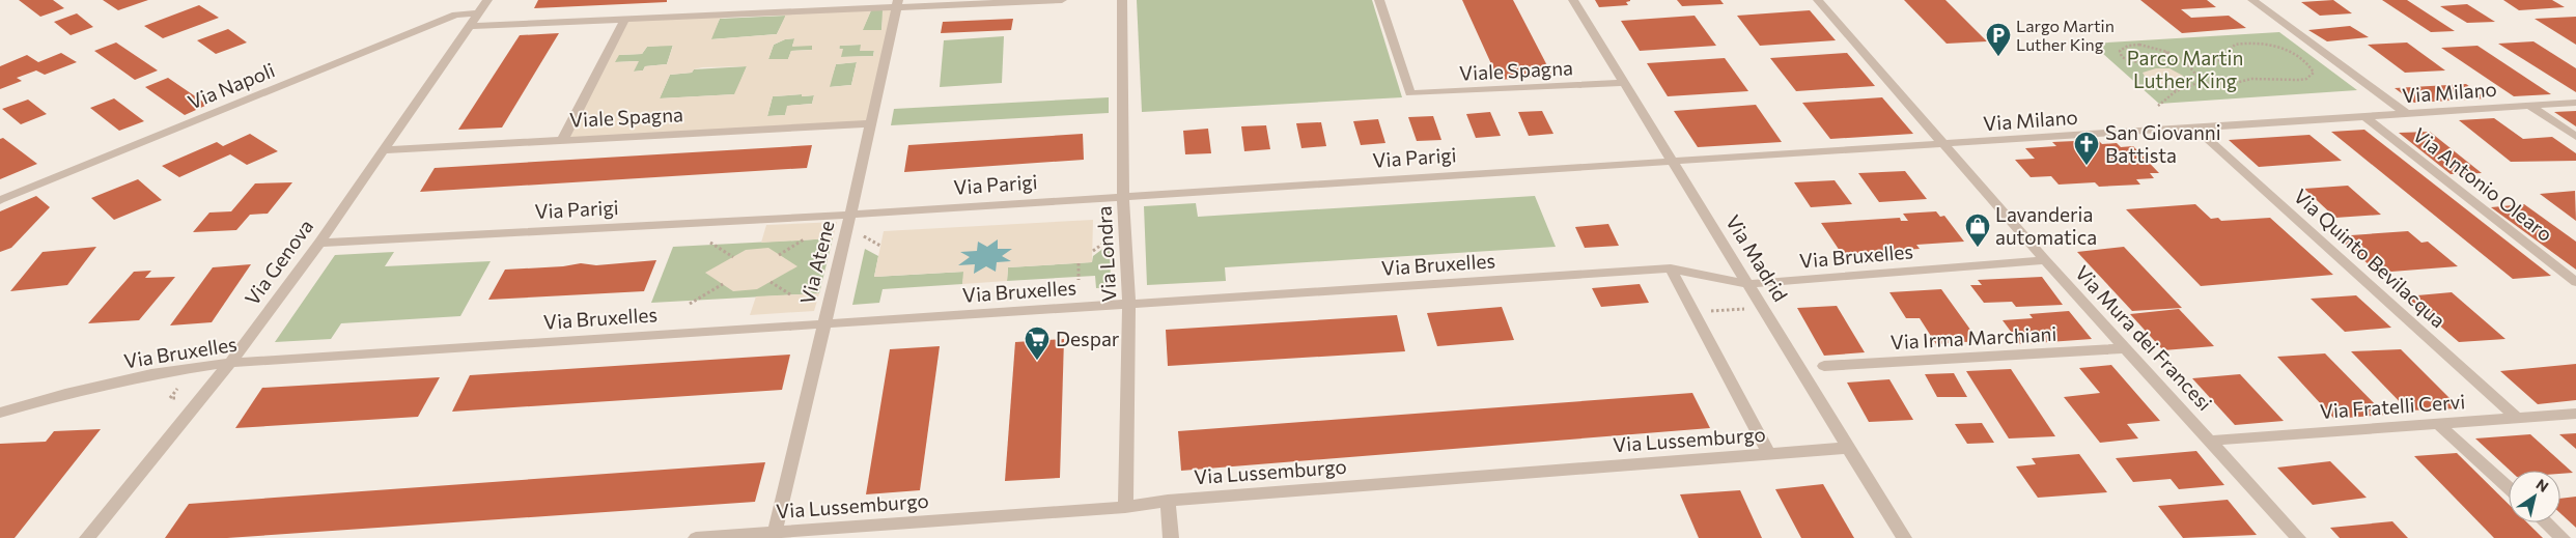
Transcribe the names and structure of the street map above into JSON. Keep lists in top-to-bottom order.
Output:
{
  "streets": {
    "street": [
      "Viale Spagna",
      "Via Napoli",
      "Via Milano",
      "Via Parigi",
      "Via Antonio Olearo",
      "Via Londra",
      "Via Bruxelles",
      "Via Madrid",
      "Via Quinto Bevilacqua",
      "Via Genova",
      "Via Atene",
      "Via Irma Marchiani",
      "Via Mura dei Francesi",
      "Via Fratelli Cervi",
      "Via Lussemburgo"
    ]
  },
  "crossings": [
    ["Viale Spagna", "Via Madrid"],
    ["Viale Spagna", "Via Genova"],
    ["Viale Spagna", "Via Atene"],
    ["Via Napoli", "Via Genova"],
    ["Via Milano", "Via Parigi"],
    ["Via Milano", "Via Antonio Olearo"],
    ["Via Milano", "Via Madrid"],
    ["Via Milano", "Via Quinto Bevilacqua"],
    ["Via Milano", "Via Mura dei Francesi"],
    ["Via Parigi", "Via Londra"],
    ["Via Parigi", "Via Madrid"],
    ["Via Parigi", "Via Genova"],
    ["Via Parigi", "Via Atene"],
    ["Via Londra", "Via Bruxelles"],
    ["Via Londra", "Via Lussemburgo"],
    ["Via Bruxelles", "Via Madrid"],
    ["Via Bruxelles", "Via Genova"],
    ["Via Bruxelles", "Via Atene"],
    ["Via Bruxelles", "Via Mura dei Francesi"],
    ["Via Madrid", "Via Lussemburgo"],
    ["Via Quinto Bevilacqua", "Via Fratelli Cervi"],
    ["Via Atene", "Via Lussemburgo"],
    ["Via Irma Marchiani", "Via Mura dei Francesi"],
    ["Via Mura dei Francesi", "Via Fratelli Cervi"]
  ],
  "parks": ["Parco Martin Luther King"],
  "places": {
    "parking": ["Largo Martin Luther King"],
    "church": ["San Giovanni Battista"],
    "shop": ["Lavanderia automatica"],
    "supermarket": ["Despar"]
  },
  "north": "top right"
}
